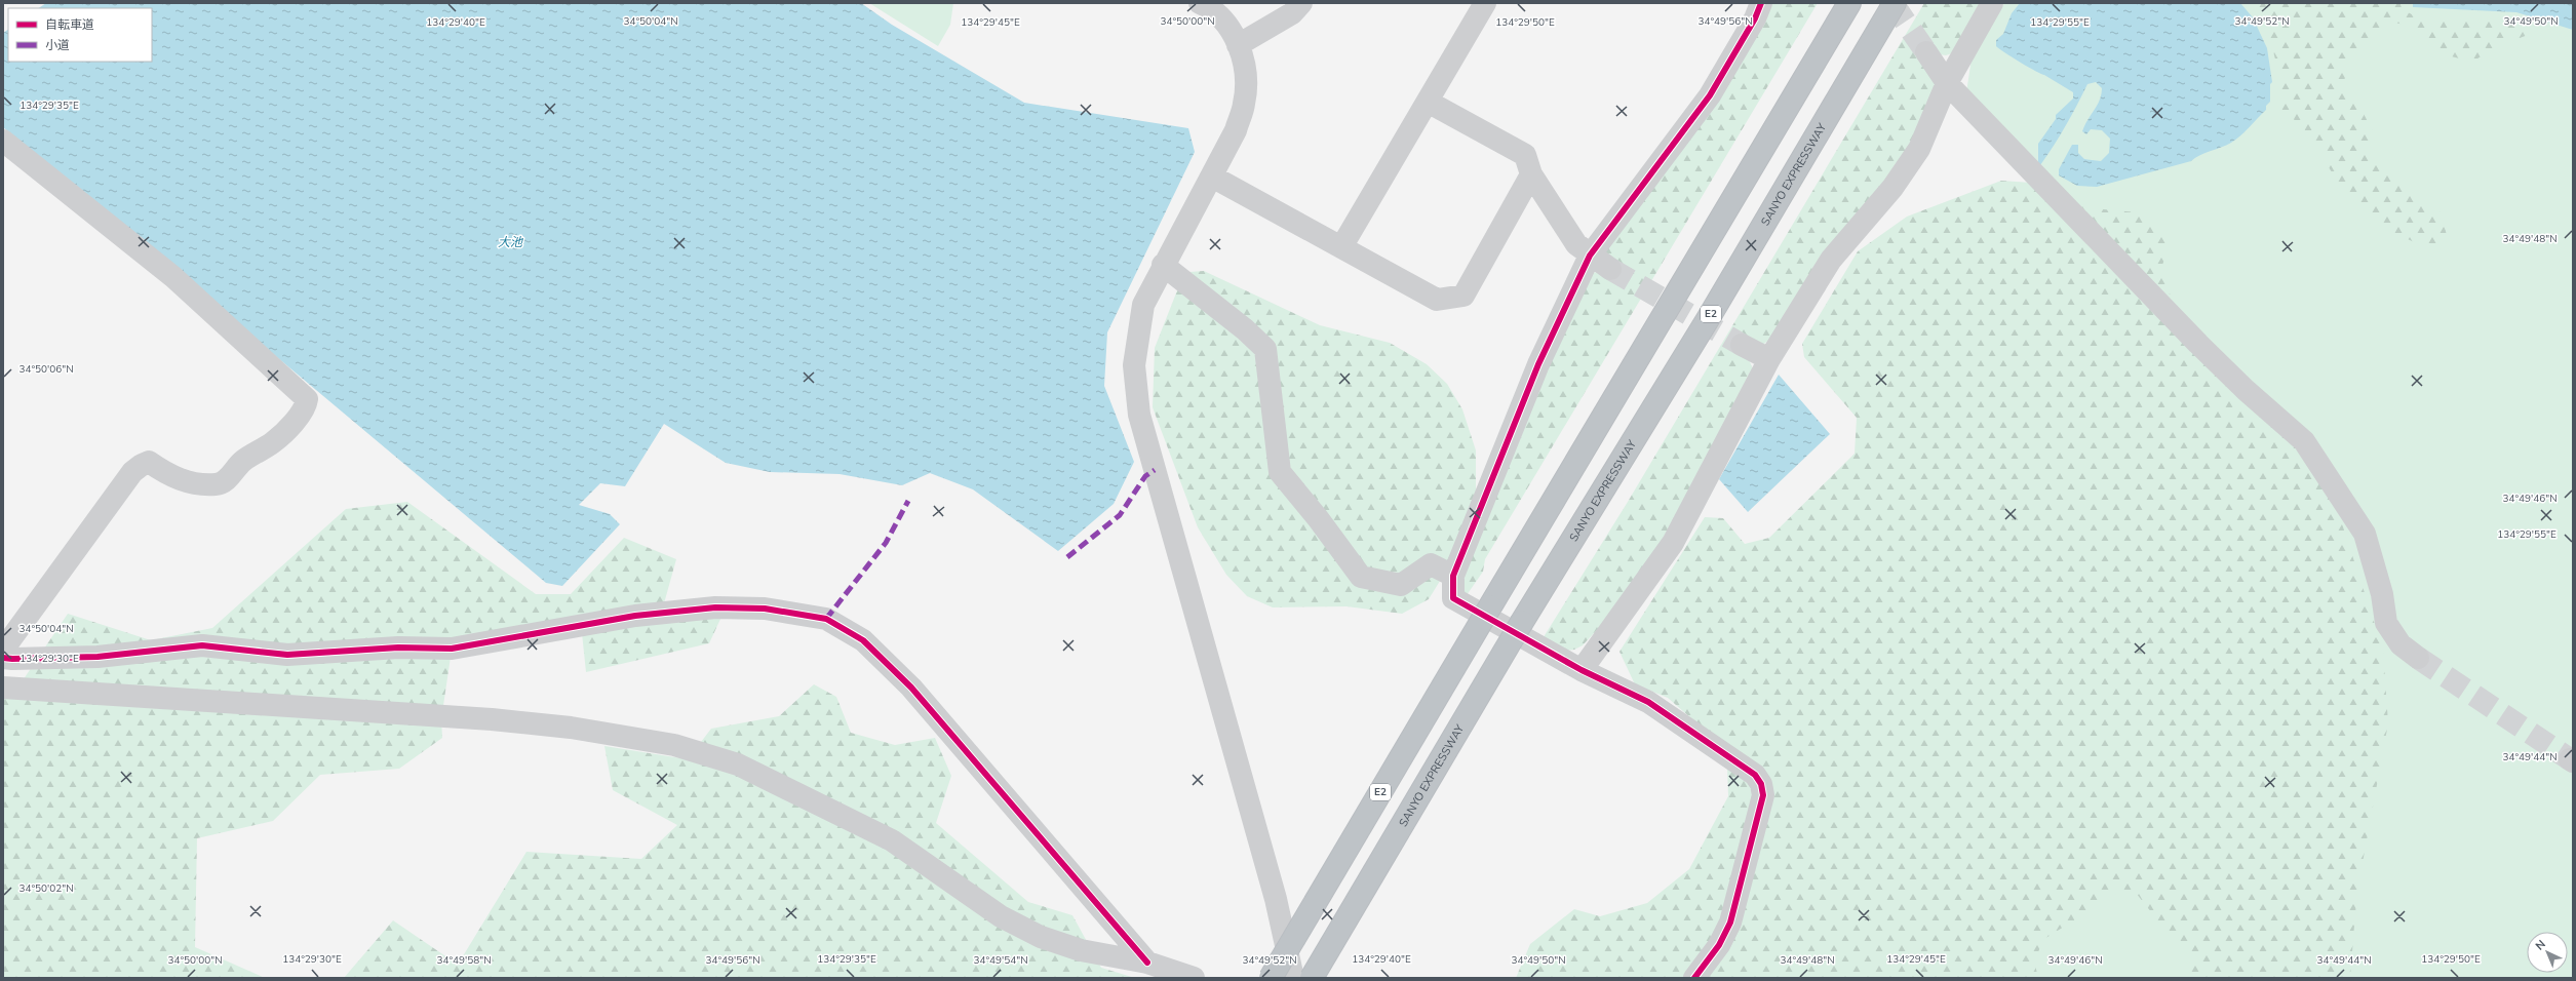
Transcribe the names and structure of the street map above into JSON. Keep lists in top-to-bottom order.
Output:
{
  "streets": {
    "highway": ["SANYO EXPRESSWAY", "E2"]
  },
  "water": ["大池"],
  "legend": ["自転車道", "小道"],
  "north": "top left",
  "coordinates": [
    "34°50'04\"N",
    "34°50'00\"N",
    "34°49'56\"N",
    "34°49'52\"N",
    "34°49'50\"N",
    "134°29'40\"E",
    "134°29'45\"E",
    "134°29'50\"E",
    "134°29'55\"E",
    "134°29'35\"E",
    "34°49'48\"N",
    "34°50'06\"N",
    "34°49'46\"N",
    "134°29'30\"E",
    "34°49'44\"N",
    "34°50'02\"N",
    "34°49'58\"N",
    "34°49'54\"N"
  ]
}
